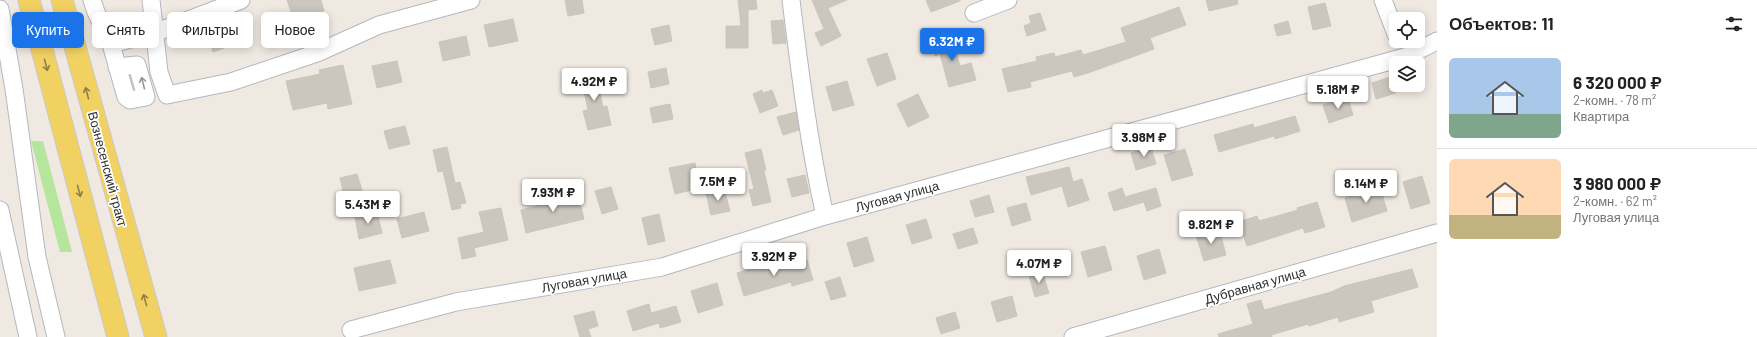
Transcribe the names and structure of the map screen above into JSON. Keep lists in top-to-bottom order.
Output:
{
  "streets": {
    "main road": ["Вознесенский тракт"],
    "street": ["Луговая улица", "Дубравная улица"]
  },
  "page": {
    "heading": "Объектов: 11",
    "chip": [
      "Купить",
      "Снять",
      "Фильтры",
      "Новое"
    ],
    "price": [
      "6.32M ₽",
      "4.92M ₽",
      "5.18M ₽",
      "3.98M ₽",
      "7.5M ₽",
      "8.14M ₽",
      "7.93M ₽",
      "5.43M ₽",
      "9.82M ₽",
      "3.92M ₽",
      "4.07M ₽"
    ],
    "list": [
      {
        "name": "6 320 000 ₽",
        "note": "2-комн. · 78 m² · Квартира"
      },
      {
        "name": "3 980 000 ₽",
        "note": "2-комн. · 62 m² · Луговая улица"
      }
    ]
  }
}
